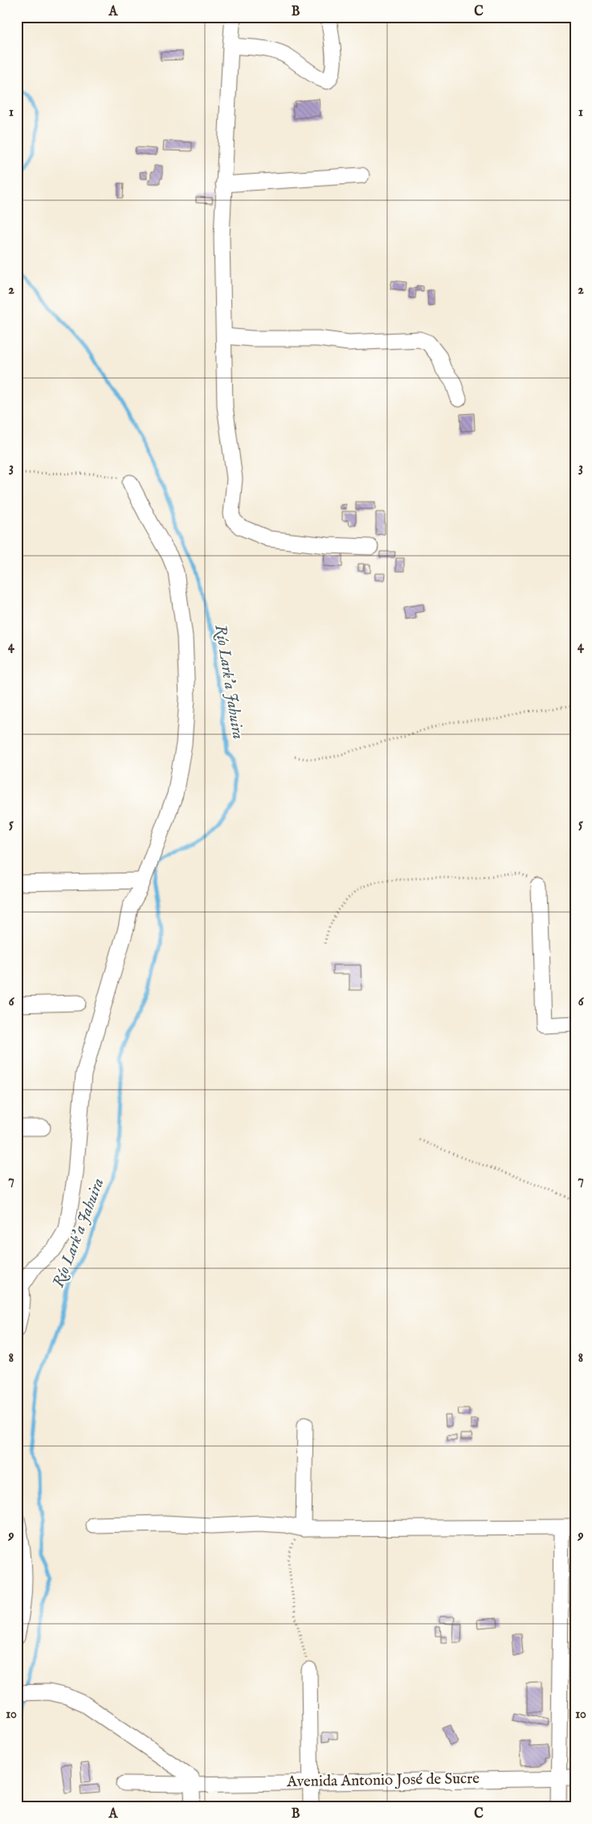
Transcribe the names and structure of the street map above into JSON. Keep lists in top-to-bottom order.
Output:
{
  "streets": {
    "street": ["Avenida Antonio José de Sucre"]
  },
  "water": ["Río Lark’a Jahuira"],
  "grid": {
    "columns": ["A", "B", "C"],
    "rows": [
      "1",
      "2",
      "3",
      "4",
      "5",
      "6",
      "7",
      "8",
      "9",
      "10"
    ]
  }
}
